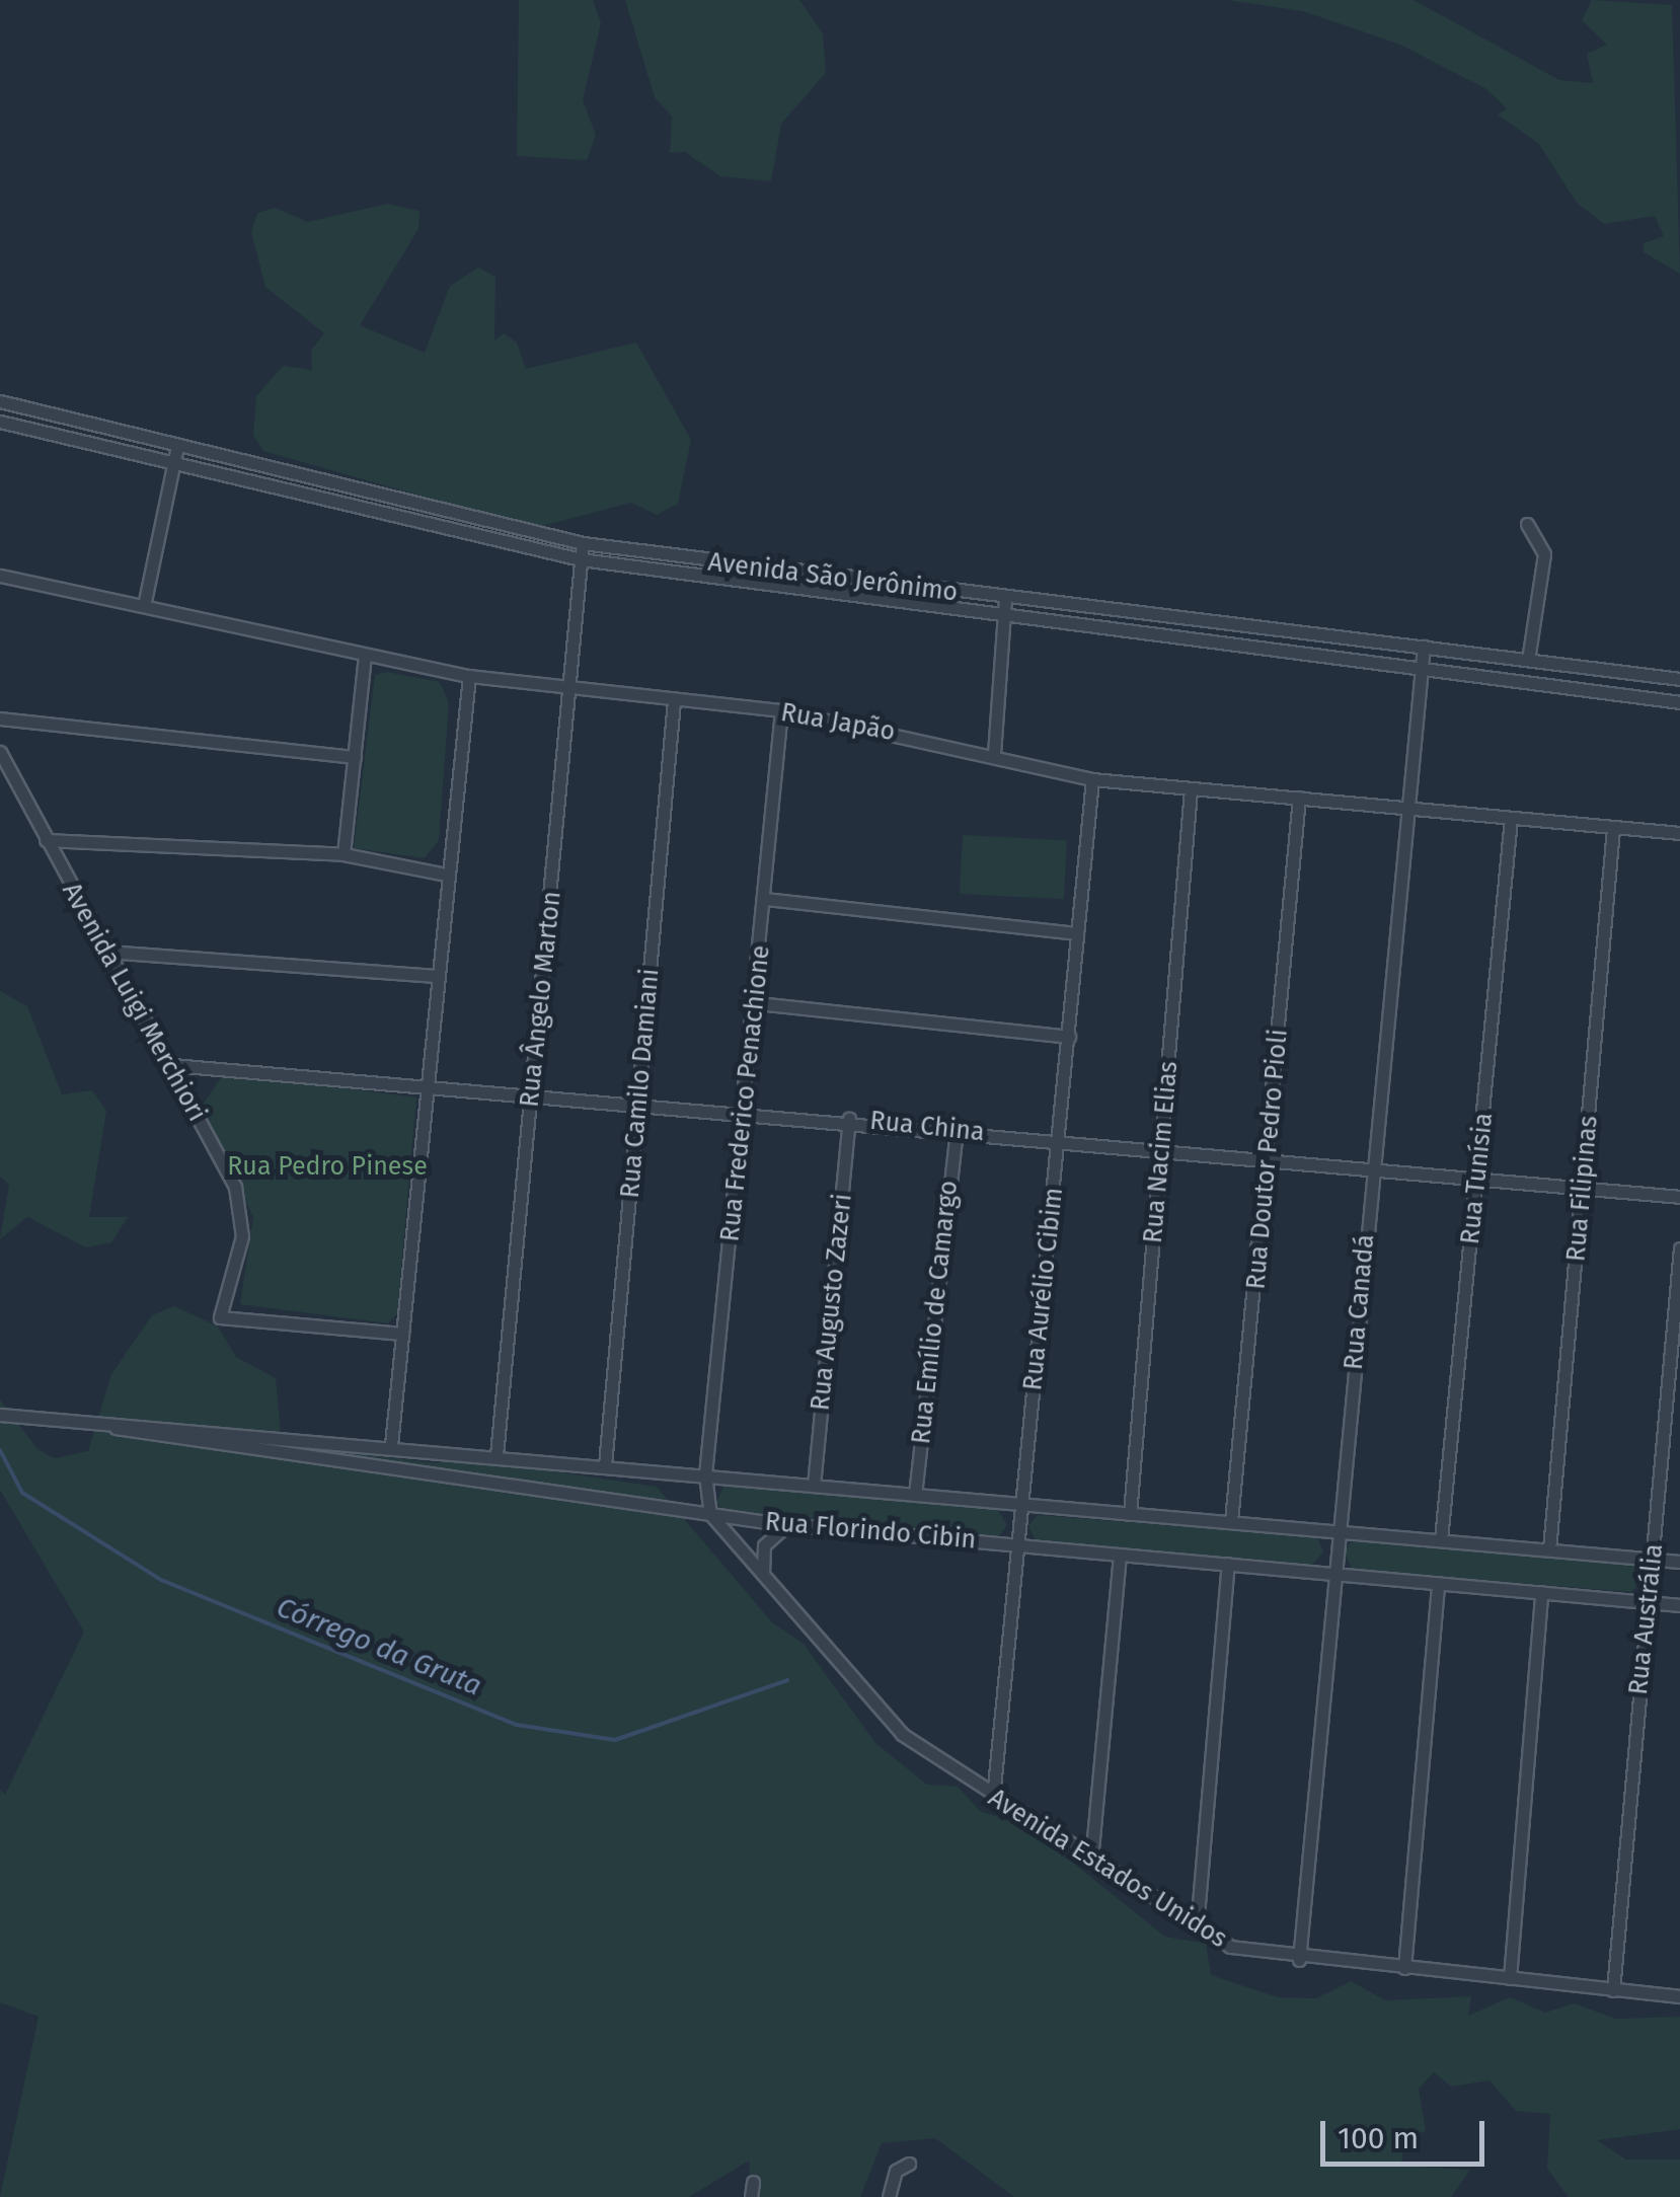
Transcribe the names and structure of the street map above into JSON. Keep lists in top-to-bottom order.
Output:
{
  "streets": {
    "street": [
      "Avenida São Jerônimo",
      "Rua Japão",
      "Rua Ângelo Marton",
      "Avenida Luigi Merchiori",
      "Rua Camilo Damiani",
      "Rua Frederico Penachione",
      "Rua China",
      "Rua Nacim Elias",
      "Rua Doutor Pedro Pioli",
      "Rua Tunísia",
      "Rua Filipinas",
      "Rua Aurélio Cibim",
      "Rua Augusto Zazeri",
      "Rua Canadá",
      "Rua Emílio de Camargo",
      "Rua Florindo Cibin",
      "Rua Austrália",
      "Avenida Estados Unidos"
    ]
  },
  "crossings": [
    ["Avenida São Jerônimo", "Rua Ângelo Marton"],
    ["Avenida São Jerônimo", "Rua Canadá"],
    ["Rua Japão", "Rua Ângelo Marton"],
    ["Rua Japão", "Rua Camilo Damiani"],
    ["Rua Japão", "Rua Frederico Penachione"],
    ["Rua Japão", "Rua Nacim Elias"],
    ["Rua Japão", "Rua Doutor Pedro Pioli"],
    ["Rua Japão", "Rua Tunísia"],
    ["Rua Japão", "Rua Filipinas"],
    ["Rua Japão", "Rua Aurélio Cibim"],
    ["Rua Japão", "Rua Canadá"],
    ["Rua Ângelo Marton", "Rua China"],
    ["Rua Ângelo Marton", "Rua Florindo Cibin"],
    ["Avenida Luigi Merchiori", "Rua China"],
    ["Rua Camilo Damiani", "Rua China"],
    ["Rua Camilo Damiani", "Rua Florindo Cibin"],
    ["Rua Frederico Penachione", "Rua China"],
    ["Rua Frederico Penachione", "Rua Florindo Cibin"],
    ["Rua Frederico Penachione", "Avenida Estados Unidos"],
    ["Rua China", "Rua Nacim Elias"],
    ["Rua China", "Rua Doutor Pedro Pioli"],
    ["Rua China", "Rua Tunísia"],
    ["Rua China", "Rua Filipinas"],
    ["Rua China", "Rua Aurélio Cibim"],
    ["Rua China", "Rua Augusto Zazeri"],
    ["Rua China", "Rua Canadá"],
    ["Rua China", "Rua Emílio de Camargo"],
    ["Rua Nacim Elias", "Rua Florindo Cibin"],
    ["Rua Doutor Pedro Pioli", "Rua Florindo Cibin"],
    ["Rua Tunísia", "Rua Florindo Cibin"],
    ["Rua Filipinas", "Rua Florindo Cibin"],
    ["Rua Aurélio Cibim", "Rua Florindo Cibin"],
    ["Rua Aurélio Cibim", "Avenida Estados Unidos"],
    ["Rua Augusto Zazeri", "Rua Florindo Cibin"],
    ["Rua Canadá", "Rua Florindo Cibin"],
    ["Rua Canadá", "Avenida Estados Unidos"],
    ["Rua Emílio de Camargo", "Rua Florindo Cibin"],
    ["Rua Florindo Cibin", "Rua Austrália"],
    ["Rua Florindo Cibin", "Avenida Estados Unidos"],
    ["Rua Austrália", "Avenida Estados Unidos"]
  ],
  "water": ["Córrego da Gruta"],
  "parks": ["Rua Pedro Pinese"],
  "scale_bar": "100 m"
}
